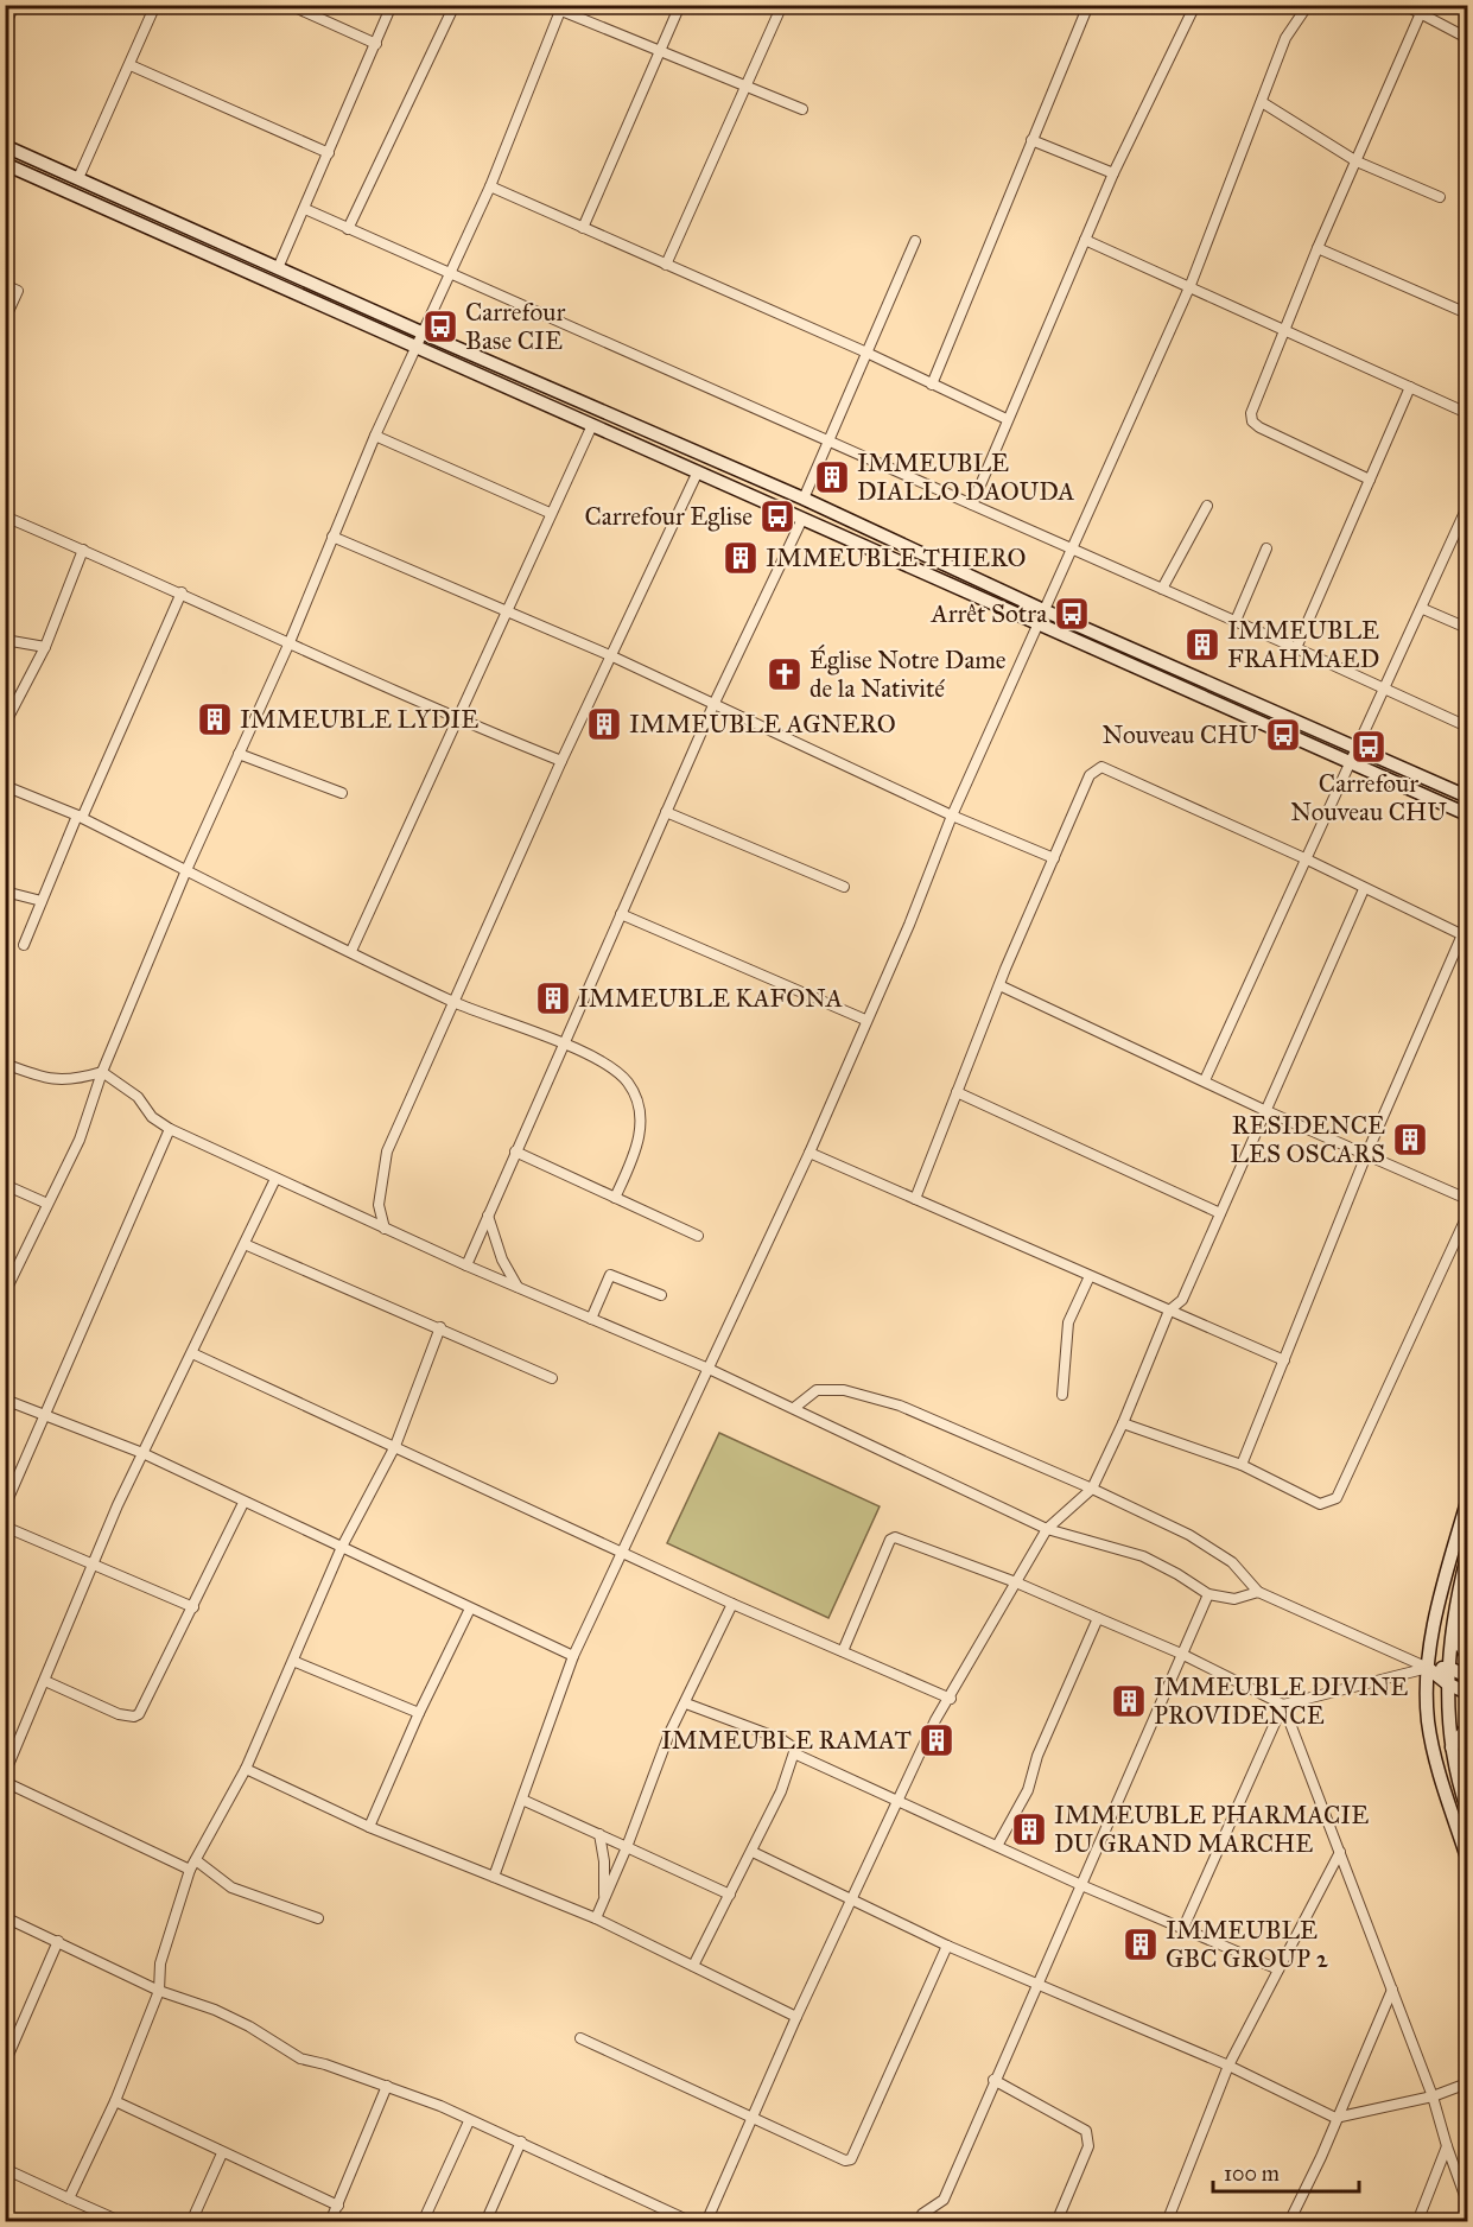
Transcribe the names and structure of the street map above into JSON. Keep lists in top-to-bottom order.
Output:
{
  "places": {
    "bus stop": [
      "Carrefour Base CIE",
      "Carrefour Eglise",
      "Arrêt Sotra",
      "Nouveau CHU",
      "Carrefour Nouveau CHU"
    ],
    "building": [
      "IMMEUBLE DIALLO DAOUDA",
      "IMMEUBLE THIERO",
      "IMMEUBLE FRAHMAED",
      "IMMEUBLE LYDIE",
      "IMMEUBLE AGNERO",
      "IMMEUBLE KAFONA",
      "RESIDENCE LES OSCARS",
      "IMMEUBLE DIVINE PROVIDENCE",
      "IMMEUBLE RAMAT",
      "IMMEUBLE PHARMACIE DU GRAND MARCHE",
      "IMMEUBLE GBC GROUP 2"
    ],
    "church": ["Église Notre Dame de la Nativité"]
  },
  "scale_bar": "100 m"
}
